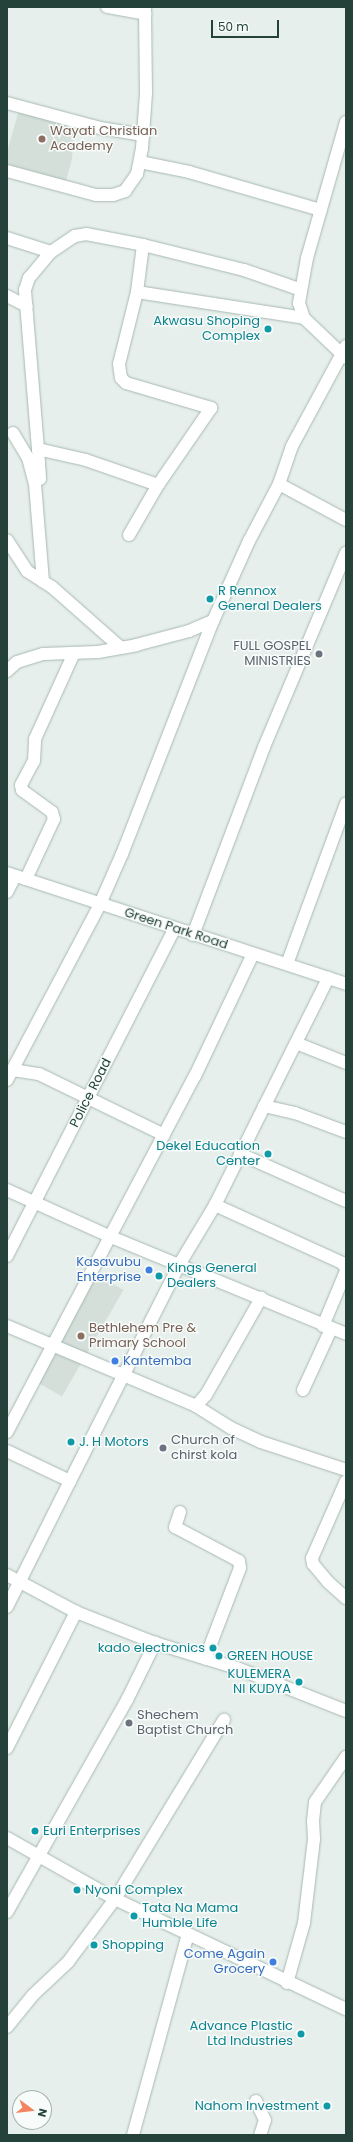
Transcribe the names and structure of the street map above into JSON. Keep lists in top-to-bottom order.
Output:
{
  "streets": {
    "street": ["Green Park Road", "Police Road"]
  },
  "crossings": [
    ["Green Park Road", "Police Road"]
  ],
  "places": [
    "Wayati Christian Academy",
    "Akwasu Shoping Complex",
    "R Rennox General Dealers",
    "FULL GOSPEL MINISTRIES",
    "Dekel Education Center",
    "Kasavubu Enterprise",
    "Kings General Dealers",
    "Bethlehem Pre & Primary School",
    "Kantemba",
    "J. H Motors",
    "Church of chirst kola",
    "kado electronics",
    "GREEN HOUSE",
    "KULEMERA NI KUDYA",
    "Shechem Baptist Church",
    "Euri Enterprises",
    "Nyoni Complex",
    "Tata Na Mama Humble Life",
    "Shopping",
    "Come Again Grocery",
    "Advance Plastic Ltd Industries",
    "Nahom Investment"
  ],
  "scale_bar": "50 m",
  "north": "right"
}
